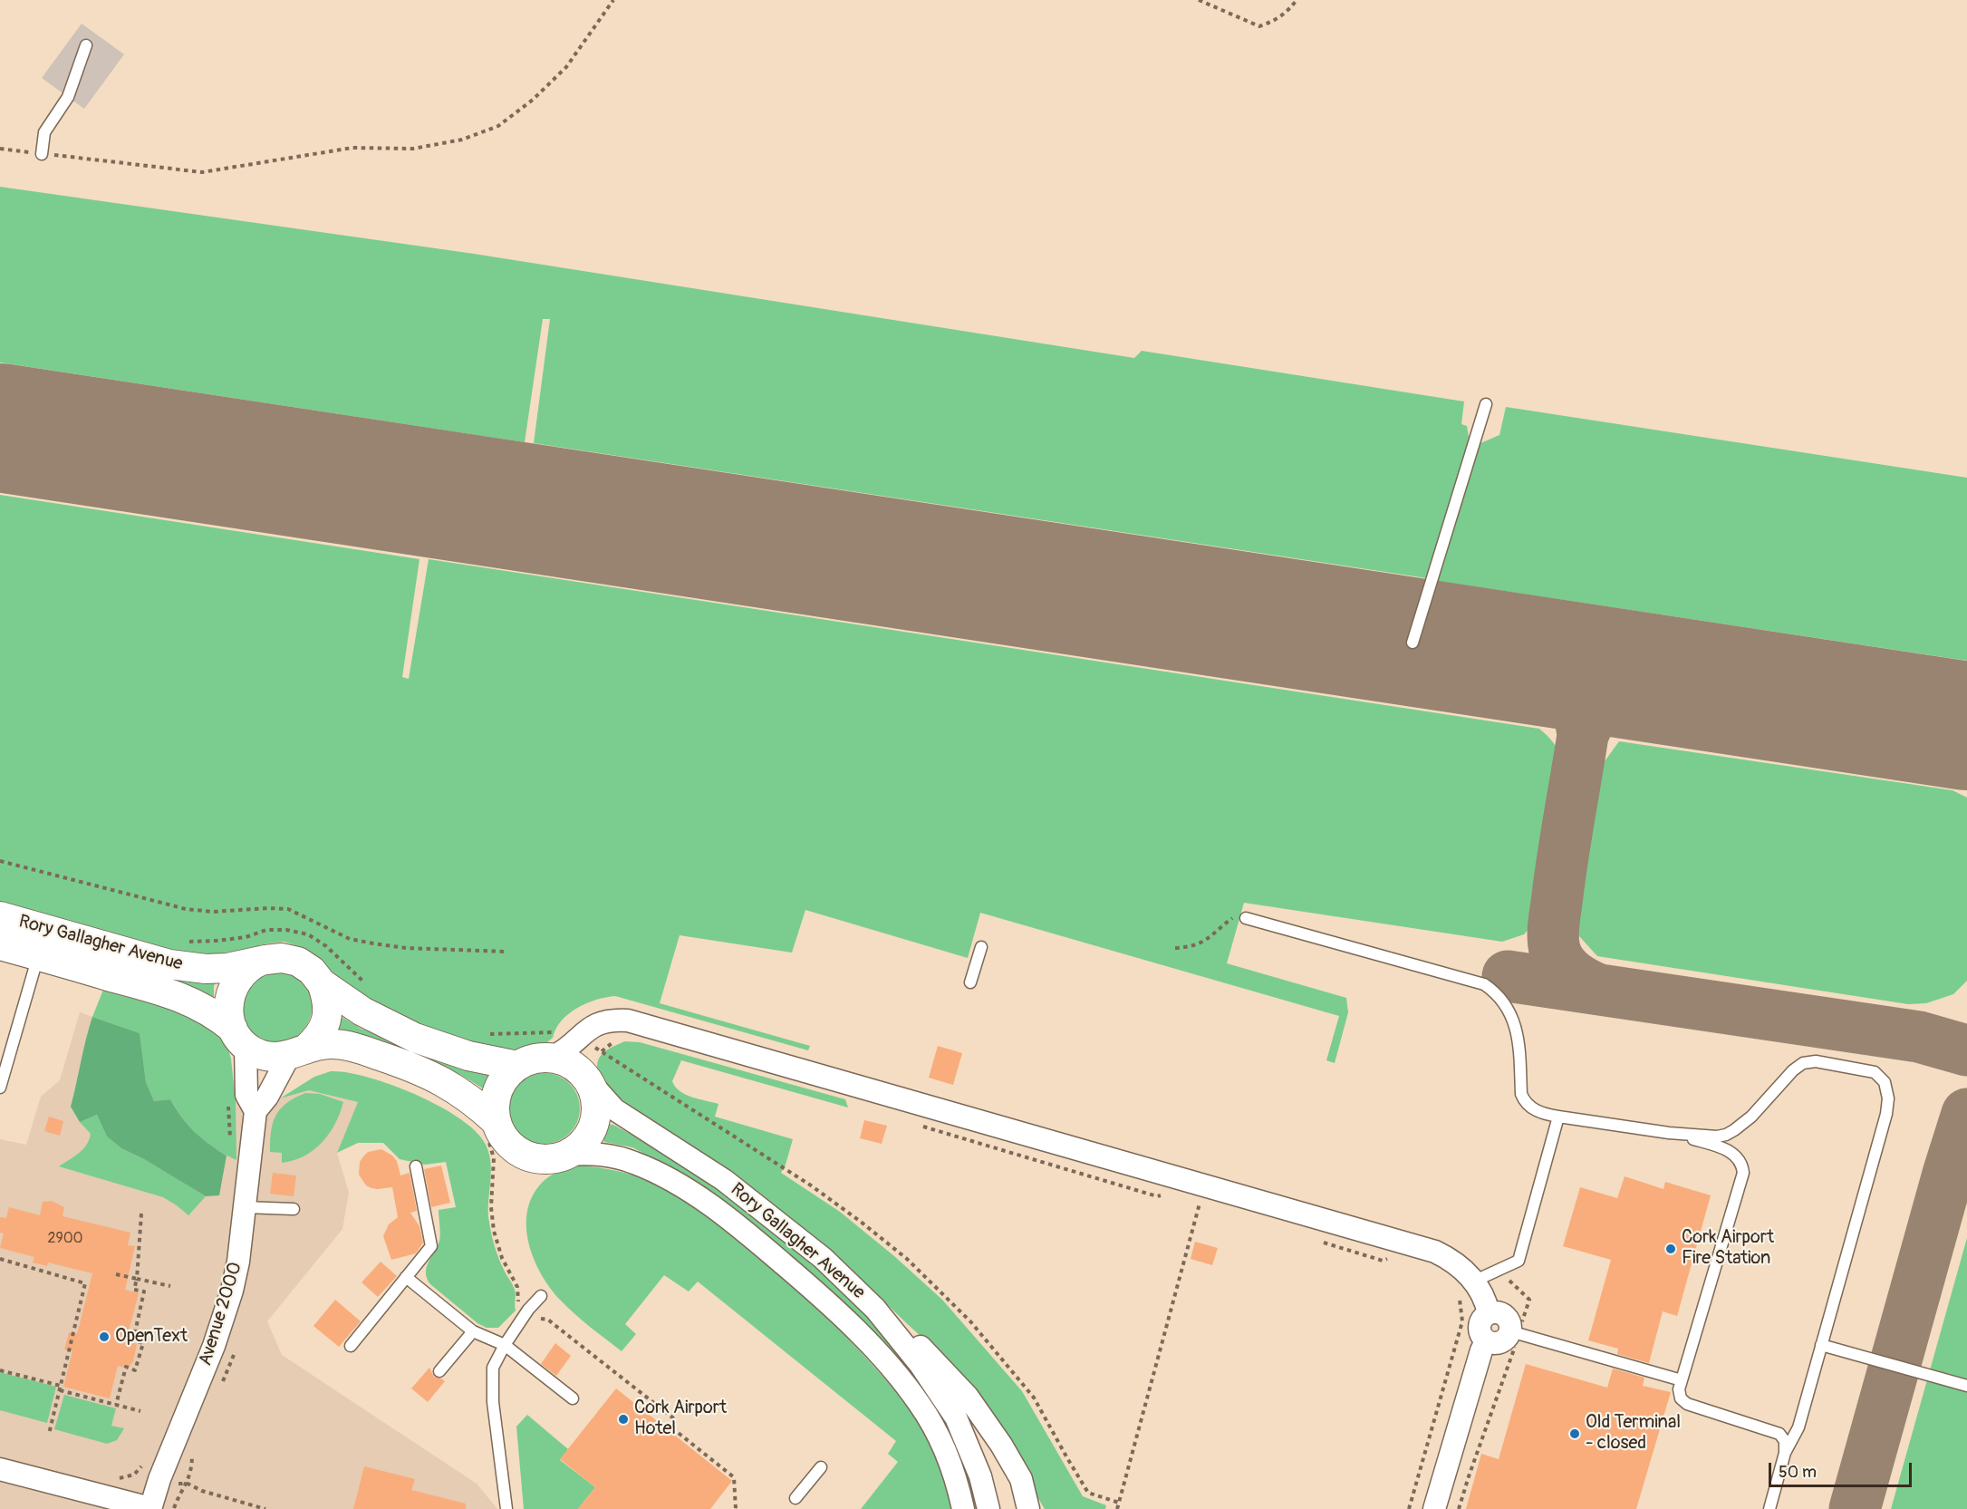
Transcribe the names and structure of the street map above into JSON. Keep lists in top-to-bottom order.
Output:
{
  "streets": {
    "street": ["Rory Gallagher Avenue", "Avenue 2000"]
  },
  "places": [
    "Cork Airport Fire Station",
    "OpenText",
    "Cork Airport Hotel",
    "Old Terminal - closed"
  ],
  "house_numbers": ["2900"],
  "scale_bar": "50 m"
}
